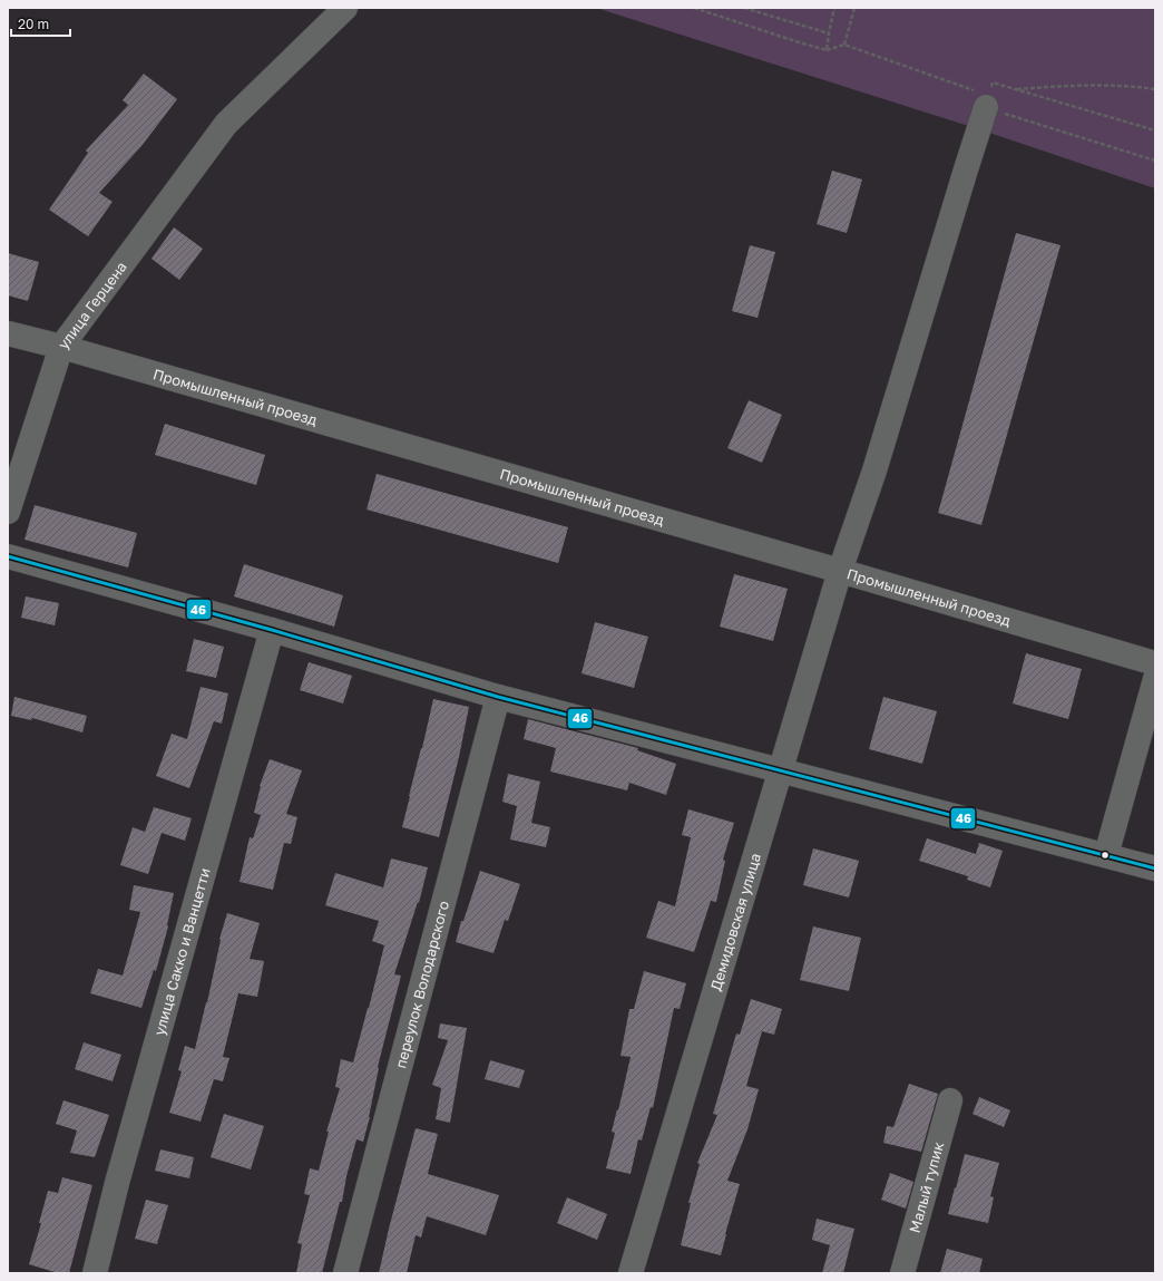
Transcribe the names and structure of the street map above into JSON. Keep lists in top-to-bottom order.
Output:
{
  "streets": {
    "street": [
      "улица Герцена",
      "Промышленный проезд",
      "Демидовская улица",
      "улица Сакко и Ванцетти",
      "переулок Володарского",
      "Малый тупик"
    ]
  },
  "crossings": [
    ["улица Герцена", "Промышленный проезд"],
    ["Промышленный проезд", "Демидовская улица"]
  ],
  "lines": ["transit line 46"],
  "scale_bar": "20 m"
}
